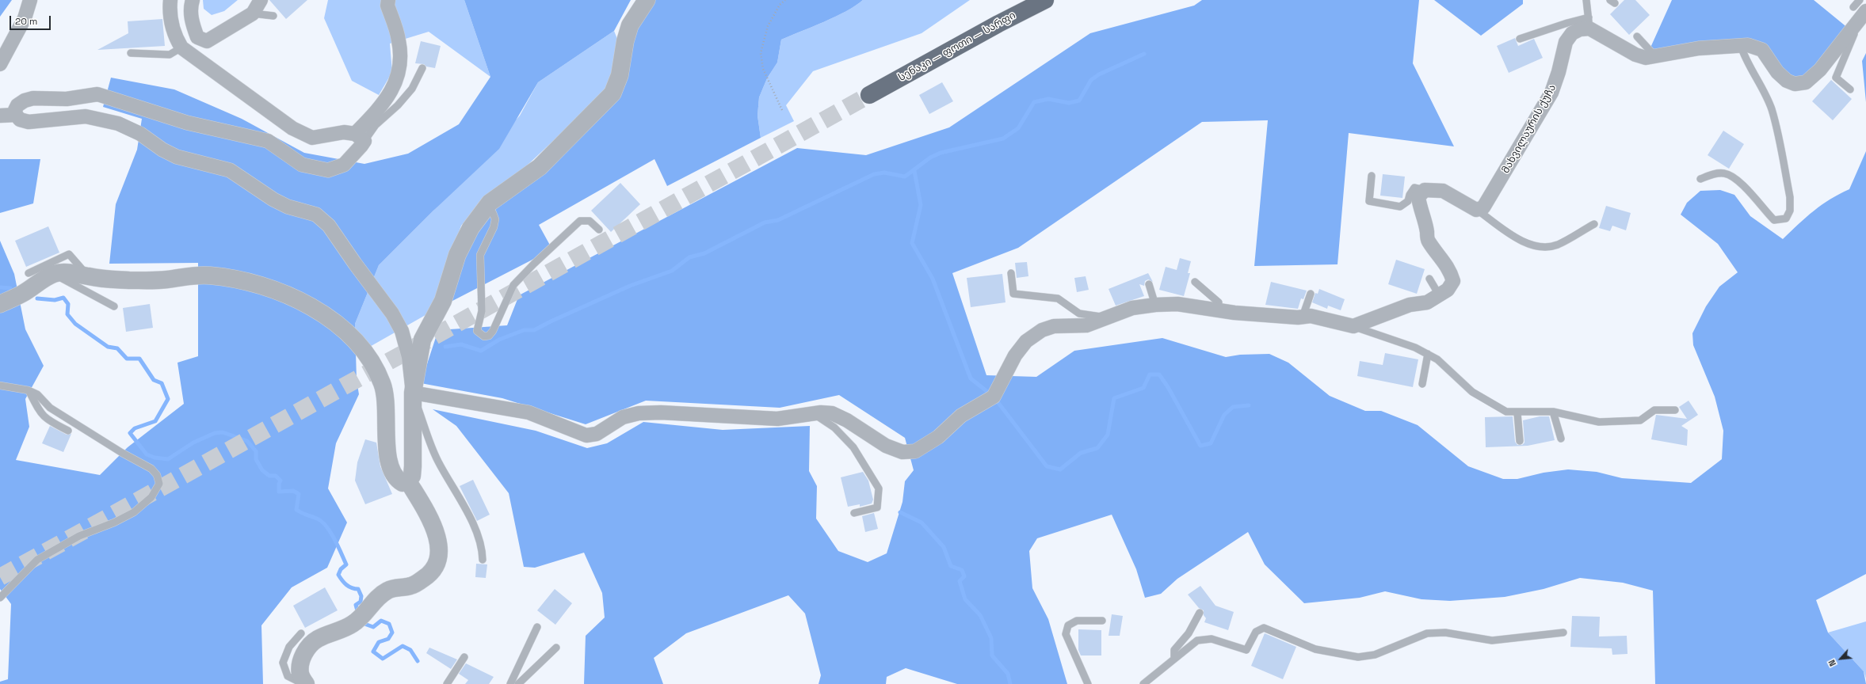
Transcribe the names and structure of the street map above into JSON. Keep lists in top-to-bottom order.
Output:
{
  "streets": {
    "highway": ["სენაკი — ფოთი — სარფი"],
    "street": ["მახვილაურის ქუჩა"]
  },
  "scale_bar": "20 m",
  "north": "bottom left"
}
